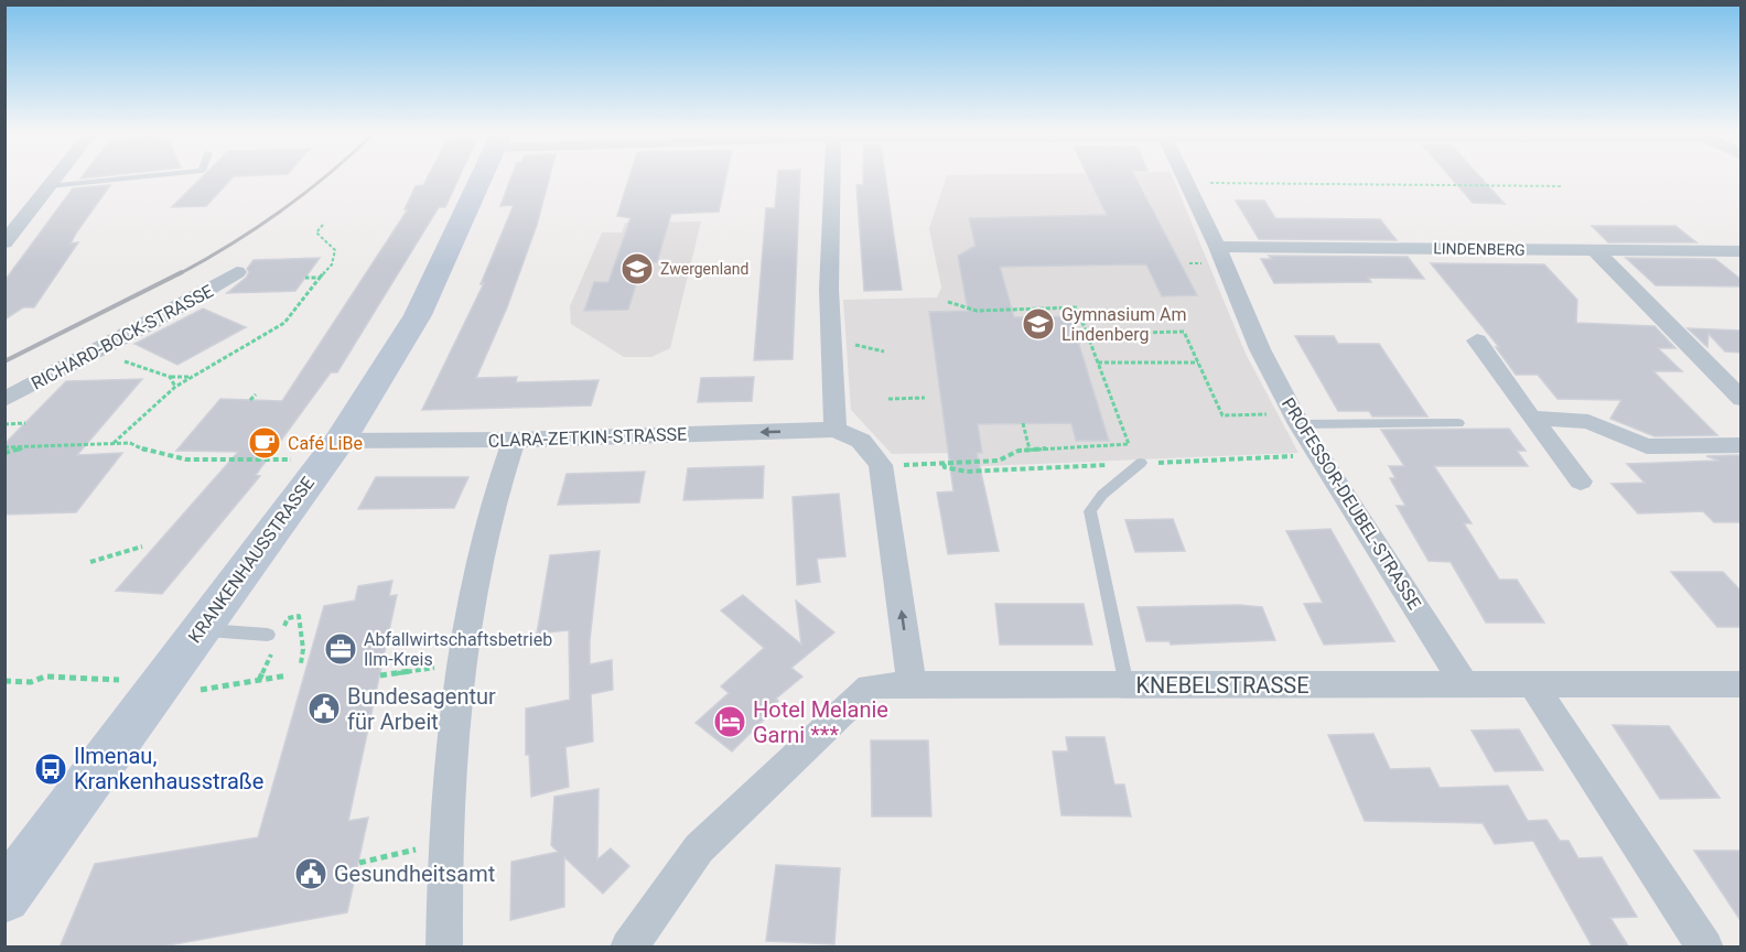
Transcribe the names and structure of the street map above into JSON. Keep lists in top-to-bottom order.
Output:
{
  "streets": {
    "street": [
      "LINDENBERG",
      "RICHARD-BOCK-STRASSE",
      "CLARA-ZETKIN-STRASSE",
      "PROFESSOR-DEUBEL-STRASSE",
      "KRANKENHAUSSTRASSE",
      "KNEBELSTRASSE"
    ]
  },
  "crossings": [
    ["LINDENBERG", "PROFESSOR-DEUBEL-STRASSE"],
    ["CLARA-ZETKIN-STRASSE", "KRANKENHAUSSTRASSE"],
    ["PROFESSOR-DEUBEL-STRASSE", "KNEBELSTRASSE"]
  ],
  "one_way": ["CLARA-ZETKIN-STRASSE"],
  "places": {
    "school or university": ["Zwergenland", "Gymnasium Am Lindenberg"],
    "cafe": ["Café LiBe"],
    "office": ["Abfallwirtschaftsbetrieb Ilm-Kreis"],
    "public building": ["Bundesagentur für Arbeit", "Gesundheitsamt"],
    "hotel": ["Hotel Melanie Garni ***"],
    "bus stop": ["Ilmenau, Krankenhausstraße"]
  }
}
